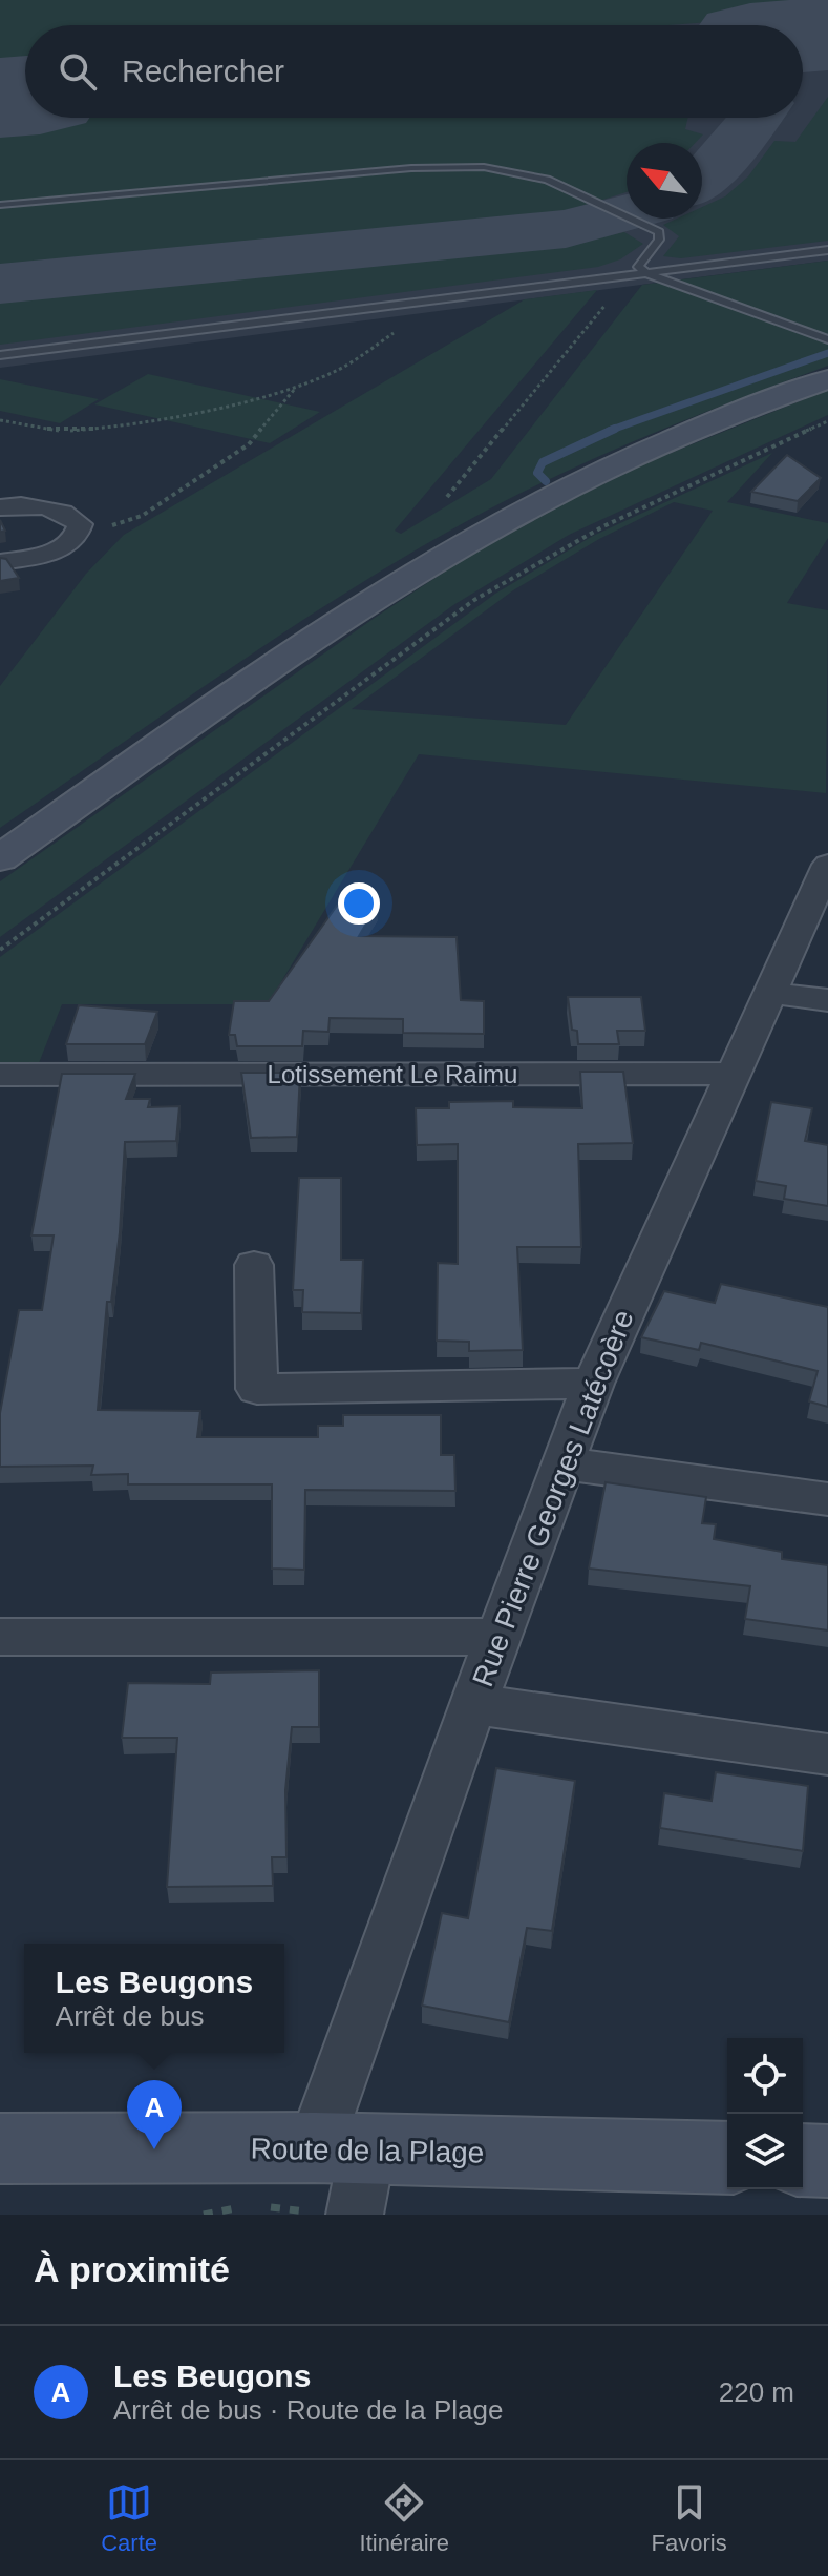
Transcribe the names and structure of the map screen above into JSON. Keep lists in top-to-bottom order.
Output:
{
  "streets": {
    "street": ["Lotissement Le Raimu", "Rue Pierre Georges Latécoère", "Route de la Plage"]
  },
  "crossings": [
    ["Lotissement Le Raimu", "Rue Pierre Georges Latécoère"],
    ["Rue Pierre Georges Latécoère", "Route de la Plage"]
  ],
  "north": "top left",
  "page": {
    "search": "Rechercher",
    "popup": ["Les Beugons", "Arrêt de bus"],
    "pins": "A",
    "heading": "À proximité",
    "list": [
      {
        "mark": "A",
        "name": "Les Beugons",
        "note": "Arrêt de bus · Route de la Plage",
        "value": "220 m"
      }
    ],
    "nav": ["Carte", "Itinéraire", "Favoris"]
  }
}
